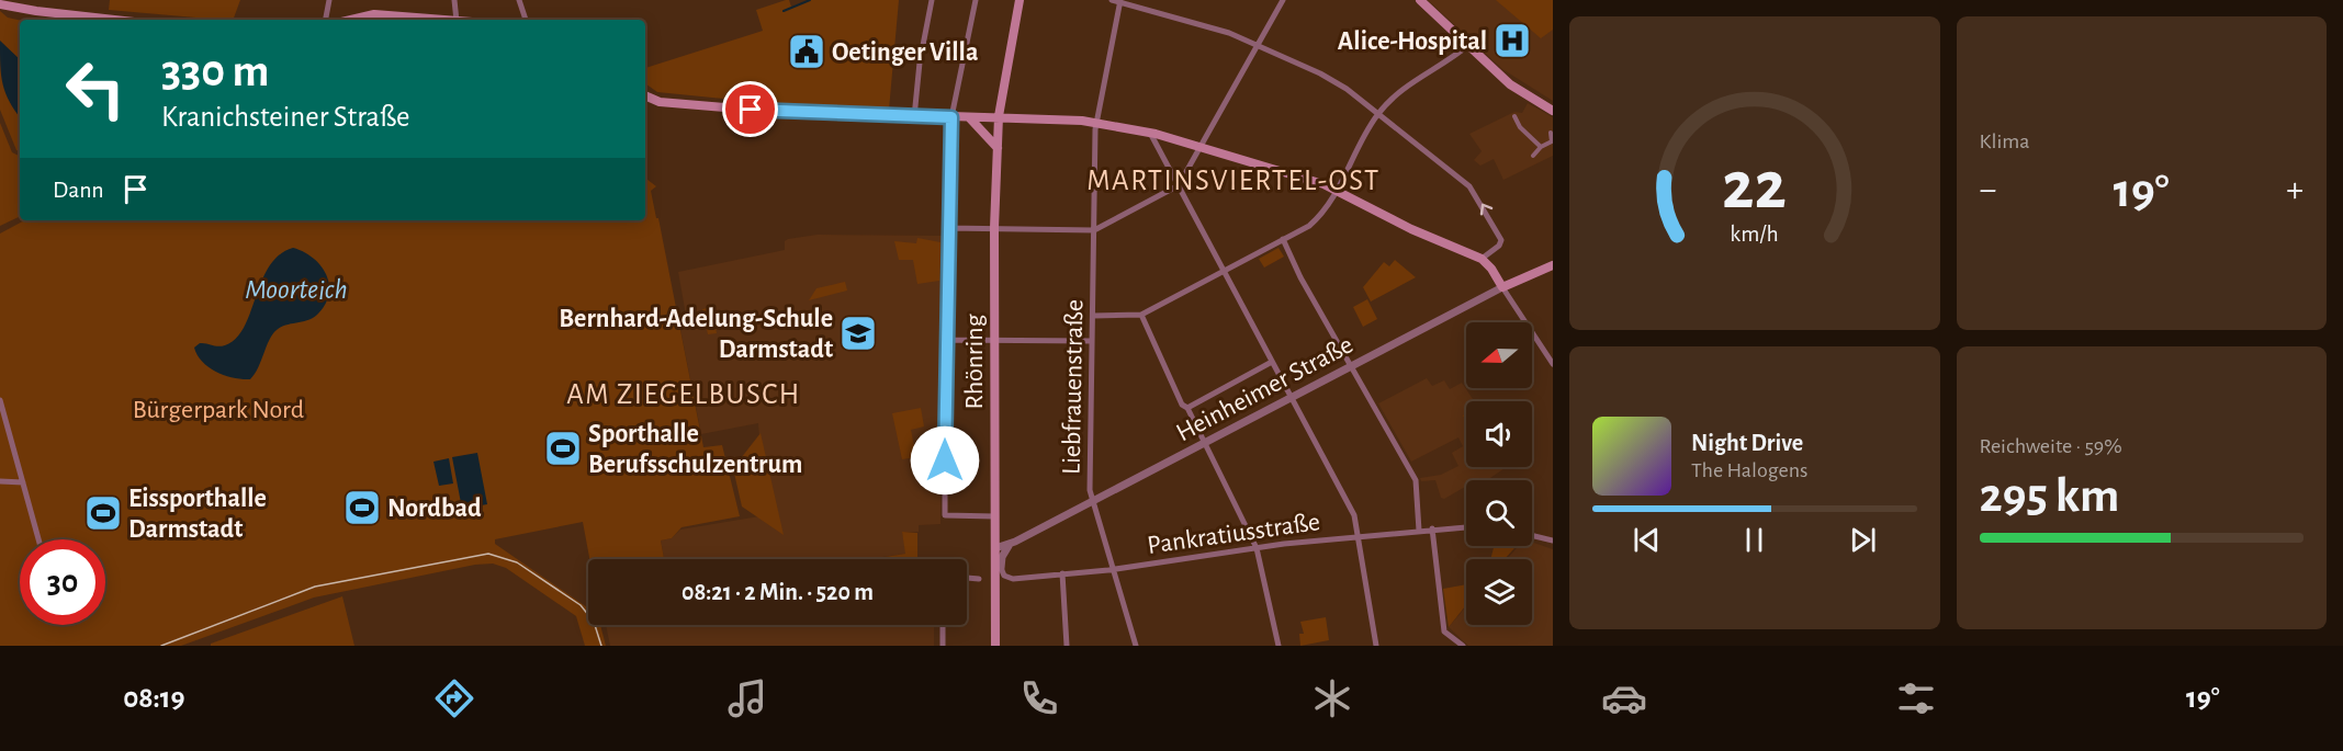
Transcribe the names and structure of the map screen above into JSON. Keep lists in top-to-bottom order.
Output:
{
  "streets": {
    "main road": ["Rhönring", "Heinheimer Straße"],
    "street": ["Liebfrauenstraße", "Pankratiusstraße"]
  },
  "crossings": [
    ["Rhönring", "Heinheimer Straße"],
    ["Liebfrauenstraße", "Heinheimer Straße"],
    ["Liebfrauenstraße", "Pankratiusstraße"]
  ],
  "districts": ["MARTINSVIERTEL-OST", "AM ZIEGELBUSCH"],
  "water": ["Moorteich"],
  "parks": ["Bürgerpark Nord"],
  "places": {
    "hospital": ["Alice-Hospital"],
    "public building": ["Oetinger Villa"],
    "school or university": ["Bernhard-Adelung-Schule Darmstadt"],
    "sports": ["Sporthalle Berufsschulzentrum", "Nordbad", "Eissporthalle Darmstadt"]
  },
  "north": "left",
  "page": {
    "tile": [
      "Klima",
      ["Reichweite · 59%", "295 km"]
    ],
    "turn": ["330 m", "Kranichsteiner Straße"],
    "then": "Dann",
    "heat": ["−", "19°", "+"],
    "song": ["Night Drive", "The Halogens"],
    "limit": "30",
    "trip": "08:21 · 2 Min. · 520 m",
    "tabs": ["08:19", "19°"],
    "gauge": ["22", "km/h"]
  }
}
